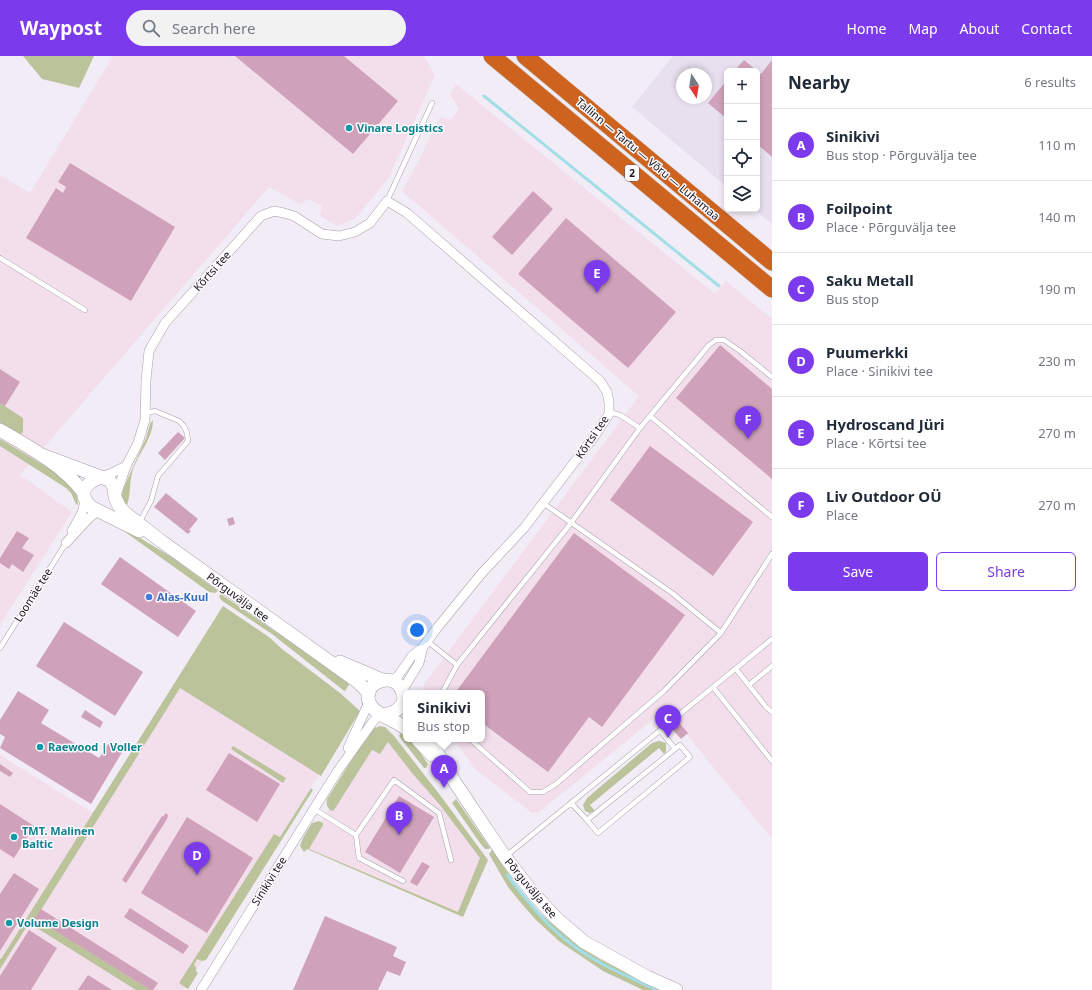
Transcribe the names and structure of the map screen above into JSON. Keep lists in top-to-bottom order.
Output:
{
  "streets": {
    "highway": ["Tallinn — Tartu — Võru — Luhamaa", "2"],
    "street": [
      "Kõrtsi tee",
      "Loomäe tee",
      "Põrguvälja tee",
      "Sinikivi tee"
    ]
  },
  "crossings": [
    ["Kõrtsi tee", "Loomäe tee"],
    ["Kõrtsi tee", "Põrguvälja tee"],
    ["Loomäe tee", "Põrguvälja tee"],
    ["Põrguvälja tee", "Sinikivi tee"]
  ],
  "places": [
    "Vinare Logistics",
    "Alas-Kuul",
    "Raewood | Voller",
    "TMT. Malinen Baltic",
    "Volume Design"
  ],
  "north": "bottom",
  "page": {
    "header": "Waypost",
    "search": "Search here",
    "nav": [
      "Home",
      "Map",
      "About",
      "Contact"
    ],
    "heading": ["Nearby", "6 results"],
    "map_buttons": ["+", "−"],
    "list": [
      {
        "mark": "A",
        "name": "Sinikivi",
        "note": "Bus stop · Põrguvälja tee",
        "value": "110 m"
      },
      {
        "mark": "B",
        "name": "Foilpoint",
        "note": "Place · Põrguvälja tee",
        "value": "140 m"
      },
      {
        "mark": "C",
        "name": "Saku Metall",
        "note": "Bus stop",
        "value": "190 m"
      },
      {
        "mark": "D",
        "name": "Puumerkki",
        "note": "Place · Sinikivi tee",
        "value": "230 m"
      },
      {
        "mark": "E",
        "name": "Hydroscand Jüri",
        "note": "Place · Kõrtsi tee",
        "value": "270 m"
      },
      {
        "mark": "F",
        "name": "Liv Outdoor OÜ",
        "note": "Place",
        "value": "270 m"
      }
    ],
    "pins": [
      "E",
      "F",
      "C",
      "A",
      "B",
      "D"
    ],
    "buttons": ["Save", "Share"],
    "popup": ["Sinikivi", "Bus stop"]
  }
}
